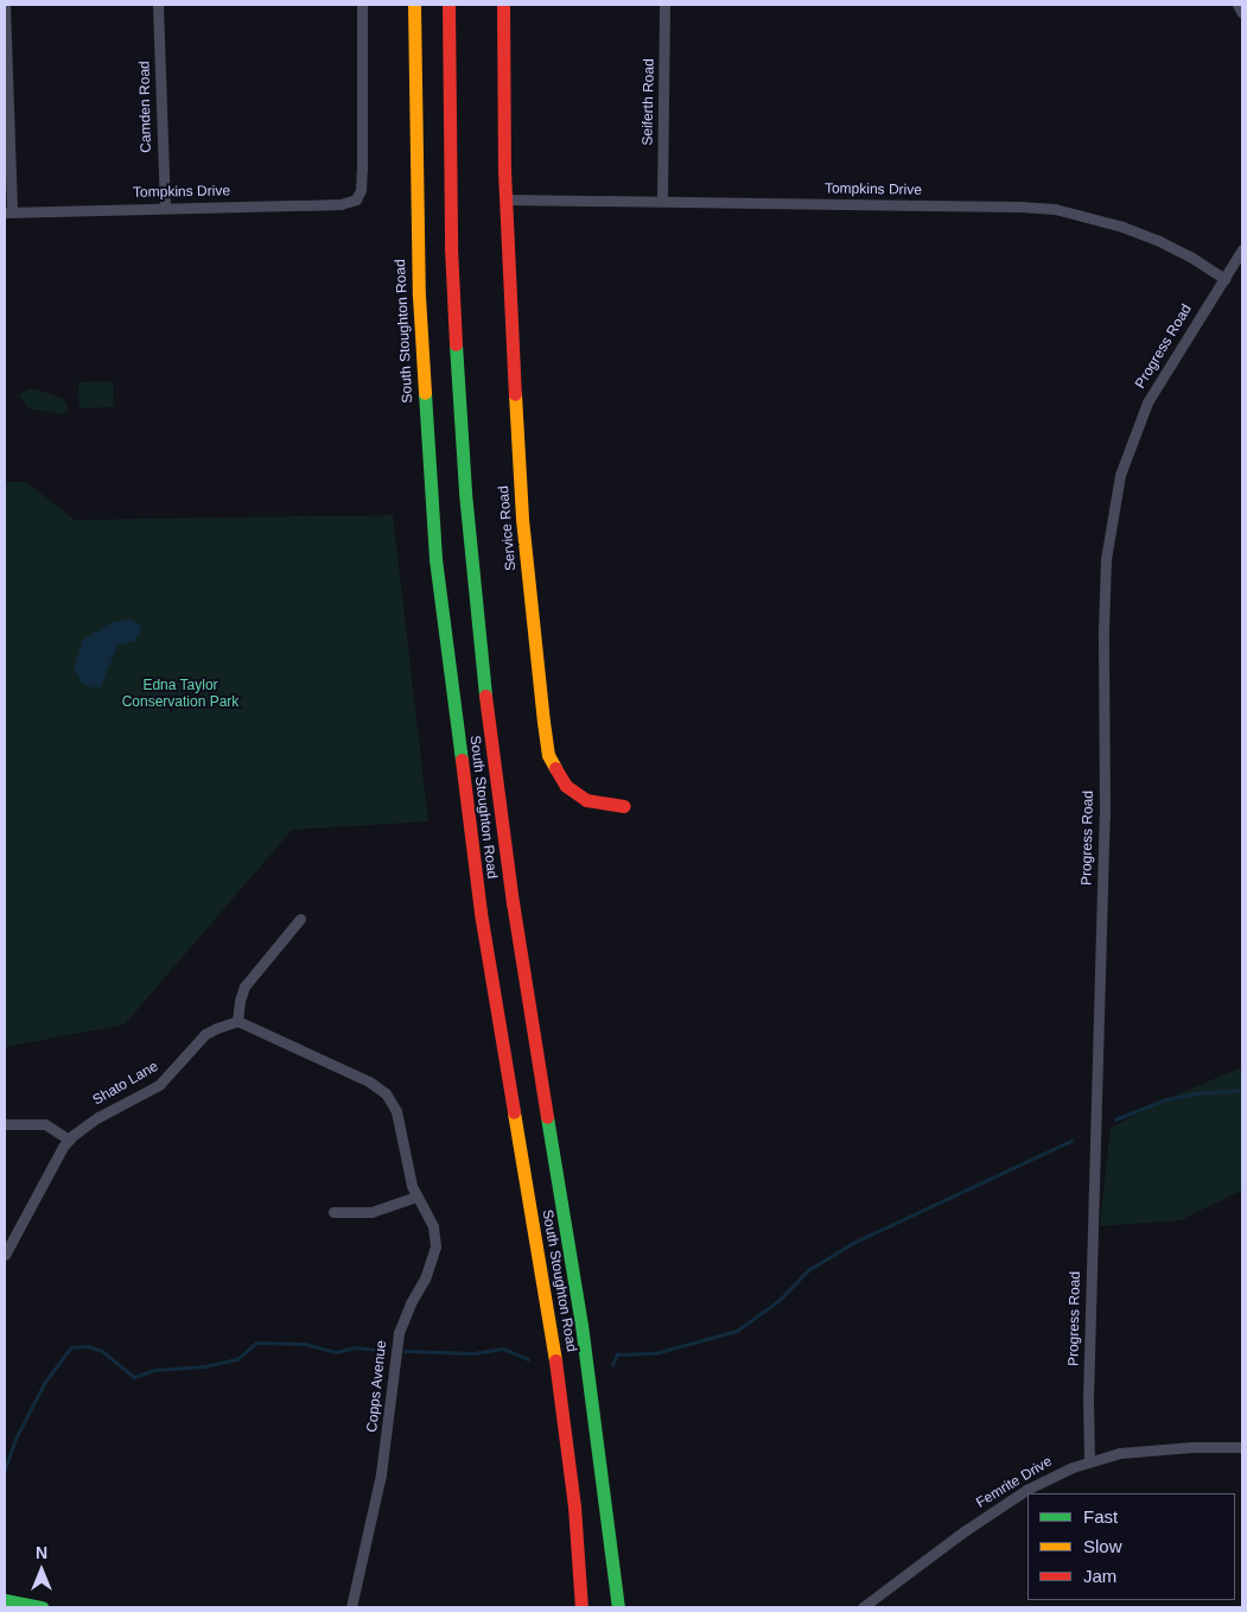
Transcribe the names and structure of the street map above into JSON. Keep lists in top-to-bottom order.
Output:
{
  "streets": {
    "main road": ["South Stoughton Road", "Service Road"],
    "street": [
      "Seiferth Road",
      "Camden Road",
      "Tompkins Drive",
      "Progress Road",
      "Shato Lane",
      "Copps Avenue",
      "Femrite Drive"
    ]
  },
  "crossings": [
    ["Seiferth Road", "Tompkins Drive"],
    ["Camden Road", "Tompkins Drive"],
    ["Tompkins Drive", "Progress Road"],
    ["Tompkins Drive", "Service Road"],
    ["Progress Road", "Femrite Drive"],
    ["Shato Lane", "Copps Avenue"]
  ],
  "parks": ["Edna Taylor Conservation Park"],
  "legend": ["Fast", "Slow", "Jam"],
  "north": "top"
}
